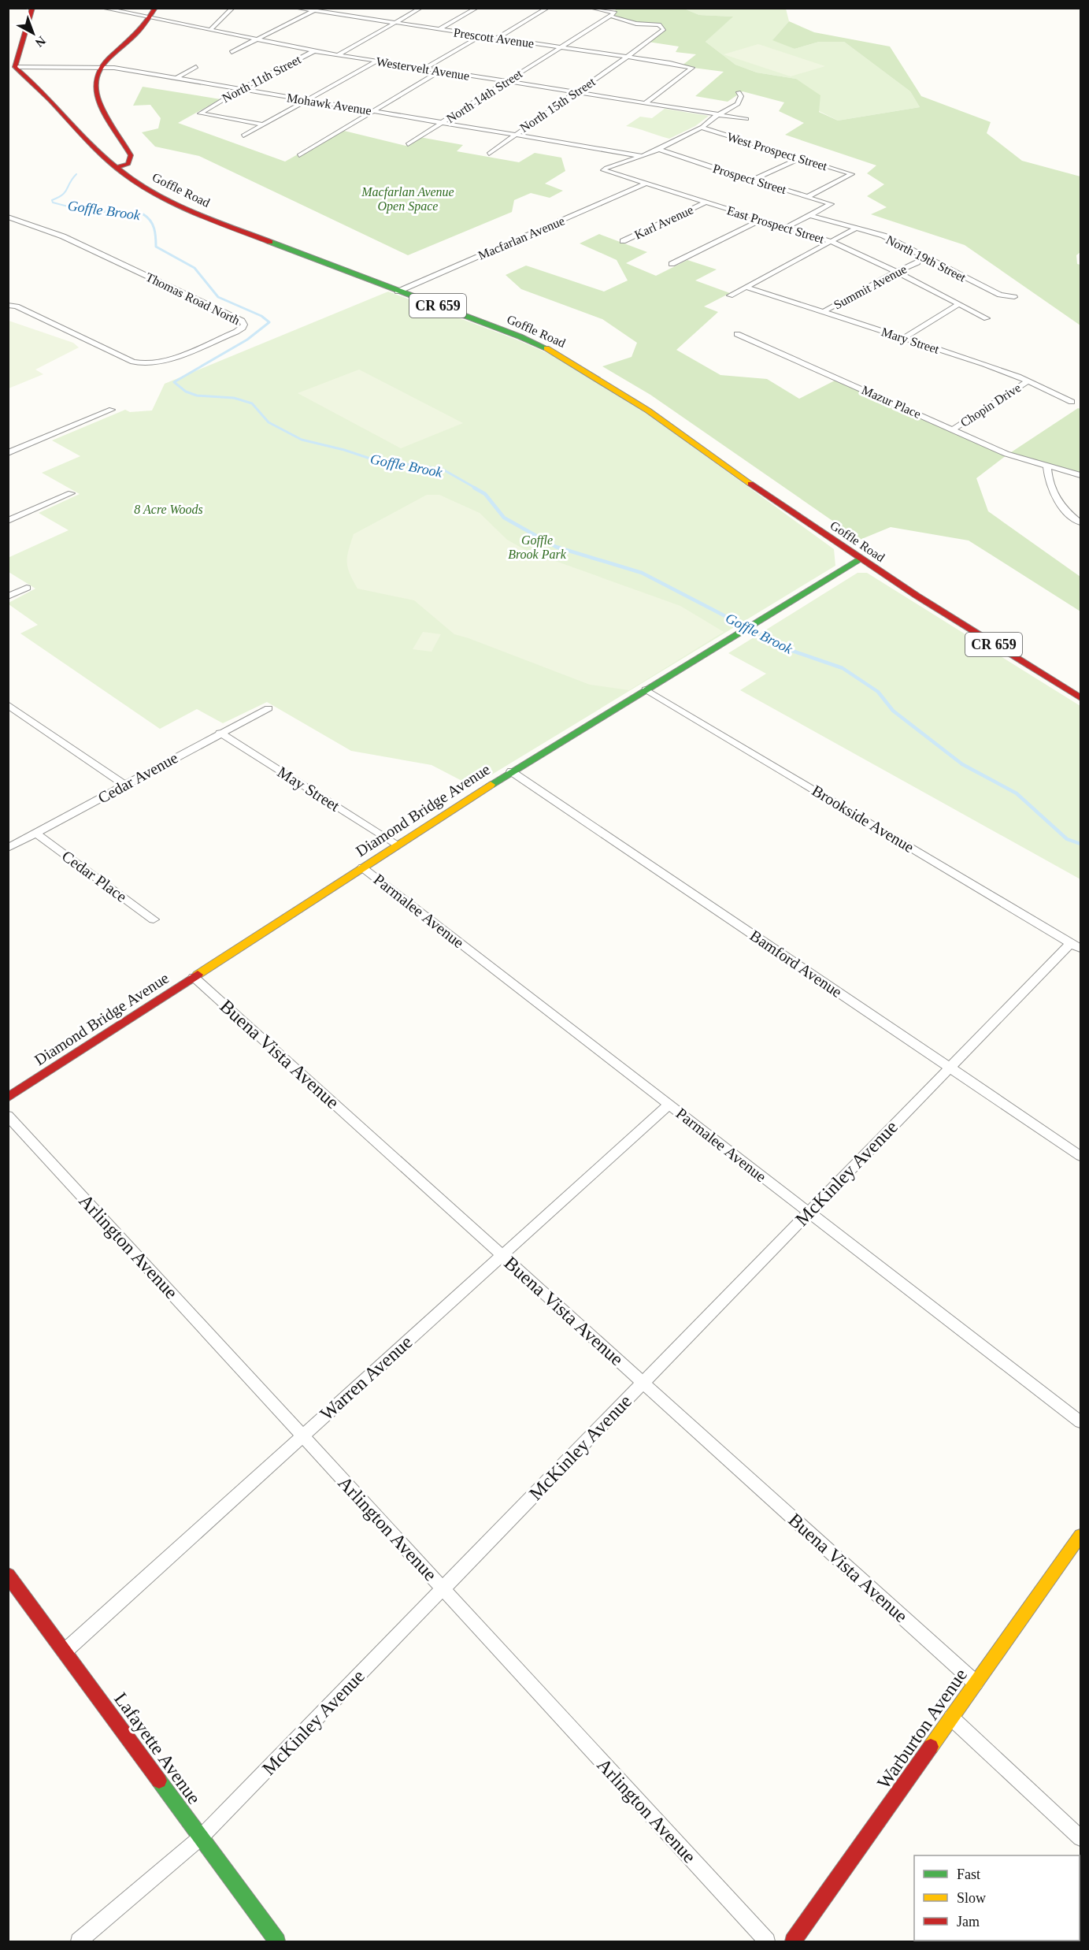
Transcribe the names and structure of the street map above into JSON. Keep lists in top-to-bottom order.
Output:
{
  "streets": {
    "main road": [
      "Goffle Road",
      "CR 659",
      "Diamond Bridge Avenue",
      "Warburton Avenue",
      "Lafayette Avenue"
    ],
    "street": [
      "Prescott Avenue",
      "Westervelt Avenue",
      "North 11th Street",
      "North 14th Street",
      "Mohawk Avenue",
      "North 15th Street",
      "West Prospect Street",
      "Prospect Street",
      "Karl Avenue",
      "East Prospect Street",
      "Macfarlan Avenue",
      "North 19th Street",
      "Summit Avenue",
      "Thomas Road North",
      "Mary Street",
      "Mazur Place",
      "Chopin Drive",
      "Cedar Avenue",
      "May Street",
      "Brookside Avenue",
      "Cedar Place",
      "Parmalee Avenue",
      "Bamford Avenue",
      "Buena Vista Avenue",
      "McKinley Avenue",
      "Arlington Avenue",
      "Warren Avenue"
    ]
  },
  "crossings": [
    ["Prescott Avenue", "Westervelt Avenue"],
    ["Prescott Avenue", "North 14th Street"],
    ["Prescott Avenue", "North 15th Street"],
    ["Westervelt Avenue", "North 11th Street"],
    ["Westervelt Avenue", "North 14th Street"],
    ["Westervelt Avenue", "North 15th Street"],
    ["North 11th Street", "Mohawk Avenue"],
    ["North 14th Street", "Mohawk Avenue"],
    ["North 14th Street", "North 15th Street"],
    ["Mohawk Avenue", "North 15th Street"],
    ["Mohawk Avenue", "Goffle Road"],
    ["Mohawk Avenue", "East Prospect Street"],
    ["West Prospect Street", "Prospect Street"],
    ["Prospect Street", "North 19th Street"],
    ["Goffle Road", "Macfarlan Avenue"],
    ["Goffle Road", "Diamond Bridge Avenue"],
    ["Karl Avenue", "East Prospect Street"],
    ["East Prospect Street", "Macfarlan Avenue"],
    ["East Prospect Street", "Summit Avenue"],
    ["Summit Avenue", "Mary Street"],
    ["Mary Street", "Chopin Drive"],
    ["Mazur Place", "Chopin Drive"],
    ["Cedar Avenue", "May Street"],
    ["Cedar Avenue", "Cedar Place"],
    ["May Street", "Diamond Bridge Avenue"],
    ["Diamond Bridge Avenue", "Brookside Avenue"],
    ["Diamond Bridge Avenue", "Parmalee Avenue"],
    ["Diamond Bridge Avenue", "Bamford Avenue"],
    ["Diamond Bridge Avenue", "Buena Vista Avenue"],
    ["Brookside Avenue", "McKinley Avenue"],
    ["Parmalee Avenue", "McKinley Avenue"],
    ["Parmalee Avenue", "Warren Avenue"],
    ["Bamford Avenue", "McKinley Avenue"],
    ["Buena Vista Avenue", "McKinley Avenue"],
    ["Buena Vista Avenue", "Warren Avenue"],
    ["Buena Vista Avenue", "Warburton Avenue"],
    ["McKinley Avenue", "Arlington Avenue"],
    ["McKinley Avenue", "Lafayette Avenue"],
    ["Arlington Avenue", "Warren Avenue"],
    ["Warren Avenue", "Lafayette Avenue"]
  ],
  "water": ["Goffle Brook"],
  "parks": ["Macfarlan Avenue Open Space", "8 Acre Woods", "Goffle Brook Park"],
  "legend": ["Fast", "Slow", "Jam"],
  "north": "bottom right"
}
